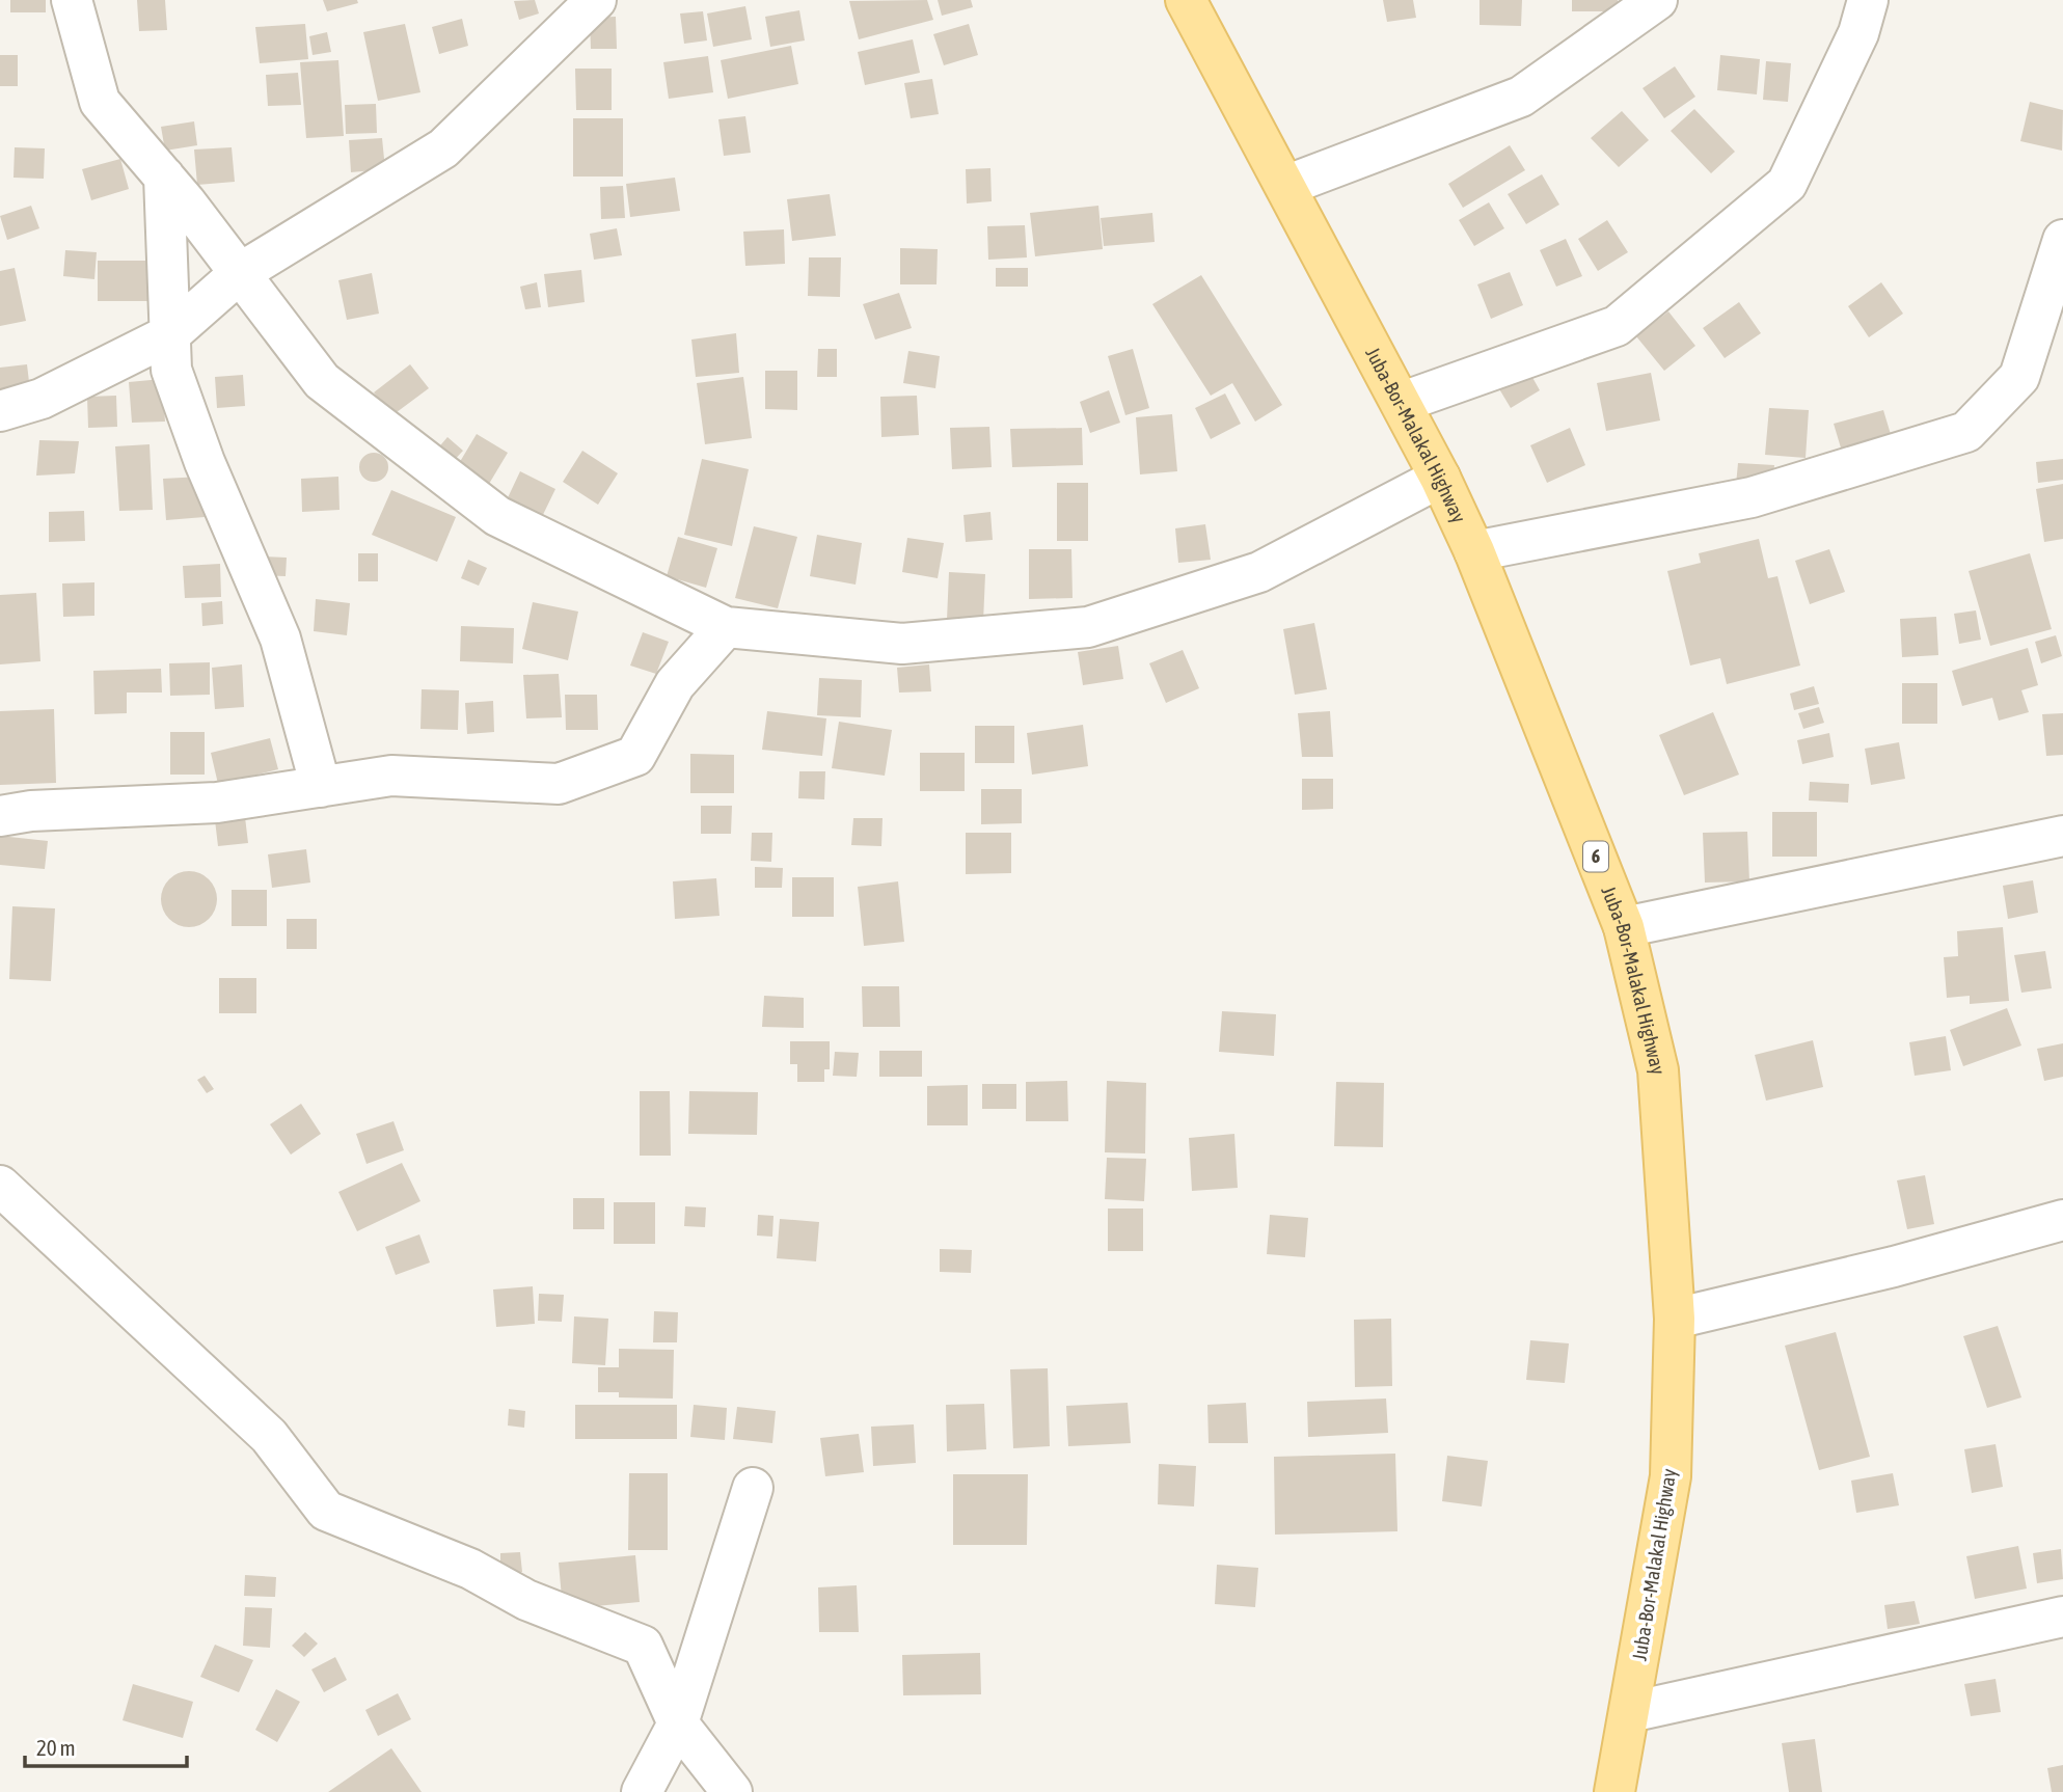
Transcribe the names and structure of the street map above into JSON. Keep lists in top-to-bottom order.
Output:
{
  "streets": {
    "main road": ["Juba-Bor-Malakal Highway", "6"]
  },
  "scale_bar": "20 m"
}
